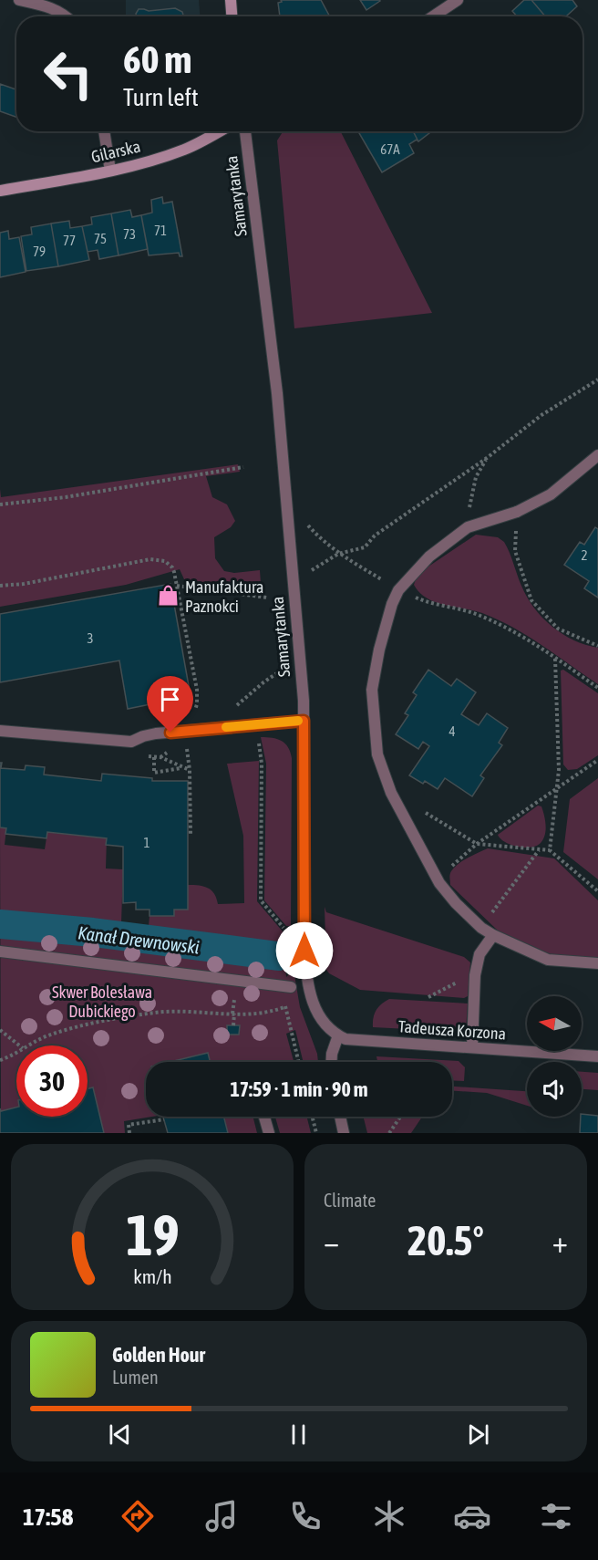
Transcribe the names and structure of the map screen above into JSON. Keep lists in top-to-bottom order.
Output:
{
  "streets": {
    "street": ["Gilarska", "Samarytanka", "Tadeusza Korzona"]
  },
  "crossings": [
    ["Samarytanka", "Tadeusza Korzona"]
  ],
  "water": ["Kanał Drewnowski"],
  "parks": ["Skwer Bolesława Dubickiego"],
  "places": {
    "shop": ["Manufaktura Paznokci"]
  },
  "house_numbers": [
    "67A",
    "71",
    "73",
    "75",
    "77",
    "79",
    "2",
    "3",
    "4",
    "1"
  ],
  "north": "left",
  "page": {
    "turn": ["60 m", "Turn left"],
    "limit": "30",
    "trip": "17:59 · 1 min · 90 m",
    "tile": "Climate",
    "heat": ["−", "20.5°", "+"],
    "song": ["Golden Hour", "Lumen"],
    "tabs": "17:58",
    "gauge": ["19", "km/h"]
  }
}
